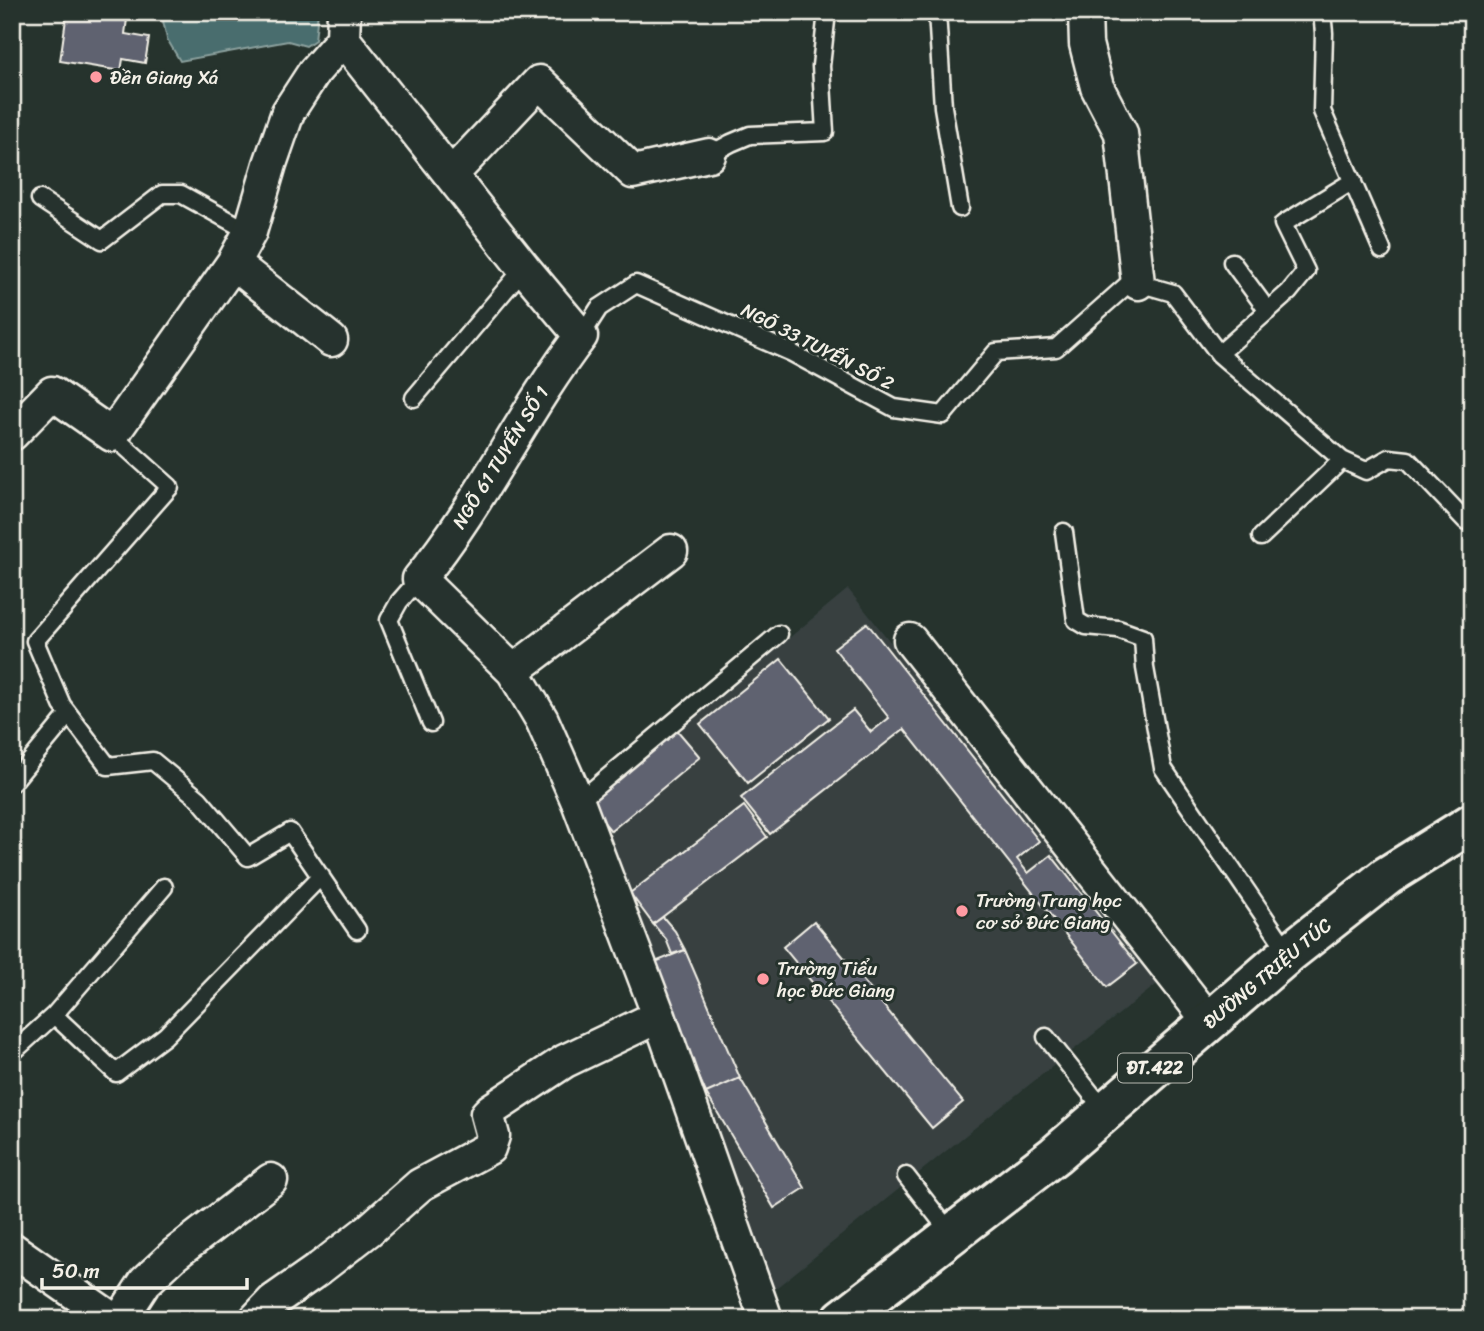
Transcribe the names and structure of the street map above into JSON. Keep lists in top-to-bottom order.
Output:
{
  "streets": {
    "main road": ["ĐƯỜNG TRIỆU TÚC", "ĐT.422"],
    "street": ["NGÕ 61 TUYẾN SỐ 1"],
    "lane": ["NGÕ 33 TUYẾN SỐ 2"]
  },
  "crossings": [
    ["NGÕ 33 TUYẾN SỐ 2", "NGÕ 61 TUYẾN SỐ 1"]
  ],
  "places": ["Đền Giang Xá", "Trường Trung học cơ sở Đức Giang", "Trường Tiểu học Đức Giang"],
  "scale_bar": "50 m"
}
